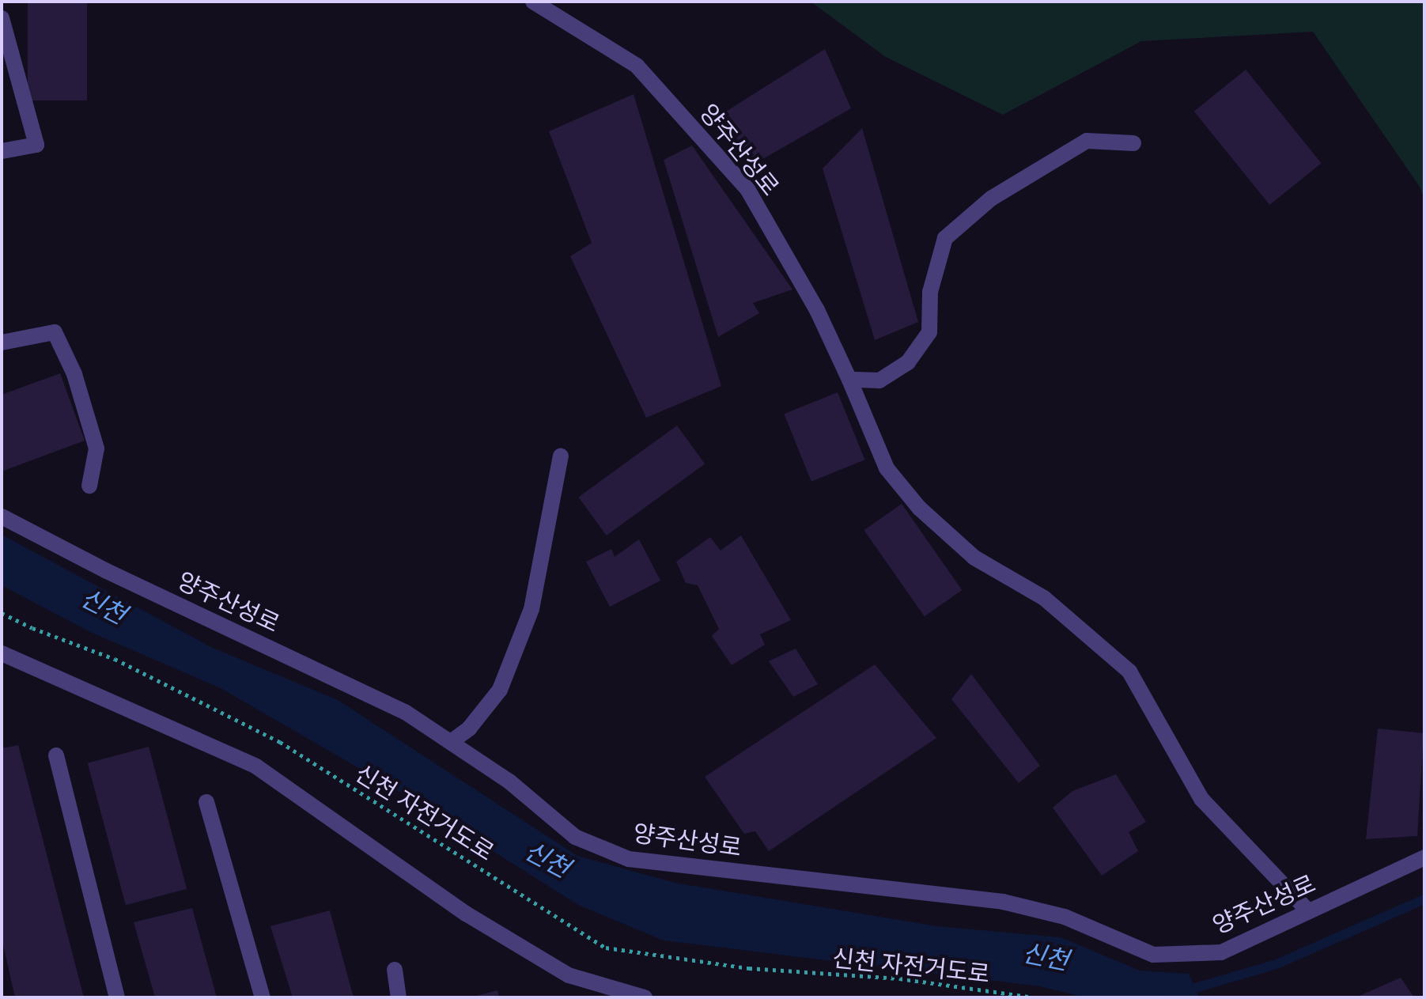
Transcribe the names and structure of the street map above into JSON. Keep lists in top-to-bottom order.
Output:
{
  "streets": {
    "street": ["양주산성로"],
    "path": ["신천 자전거도로"]
  },
  "water": ["신천"]
}
